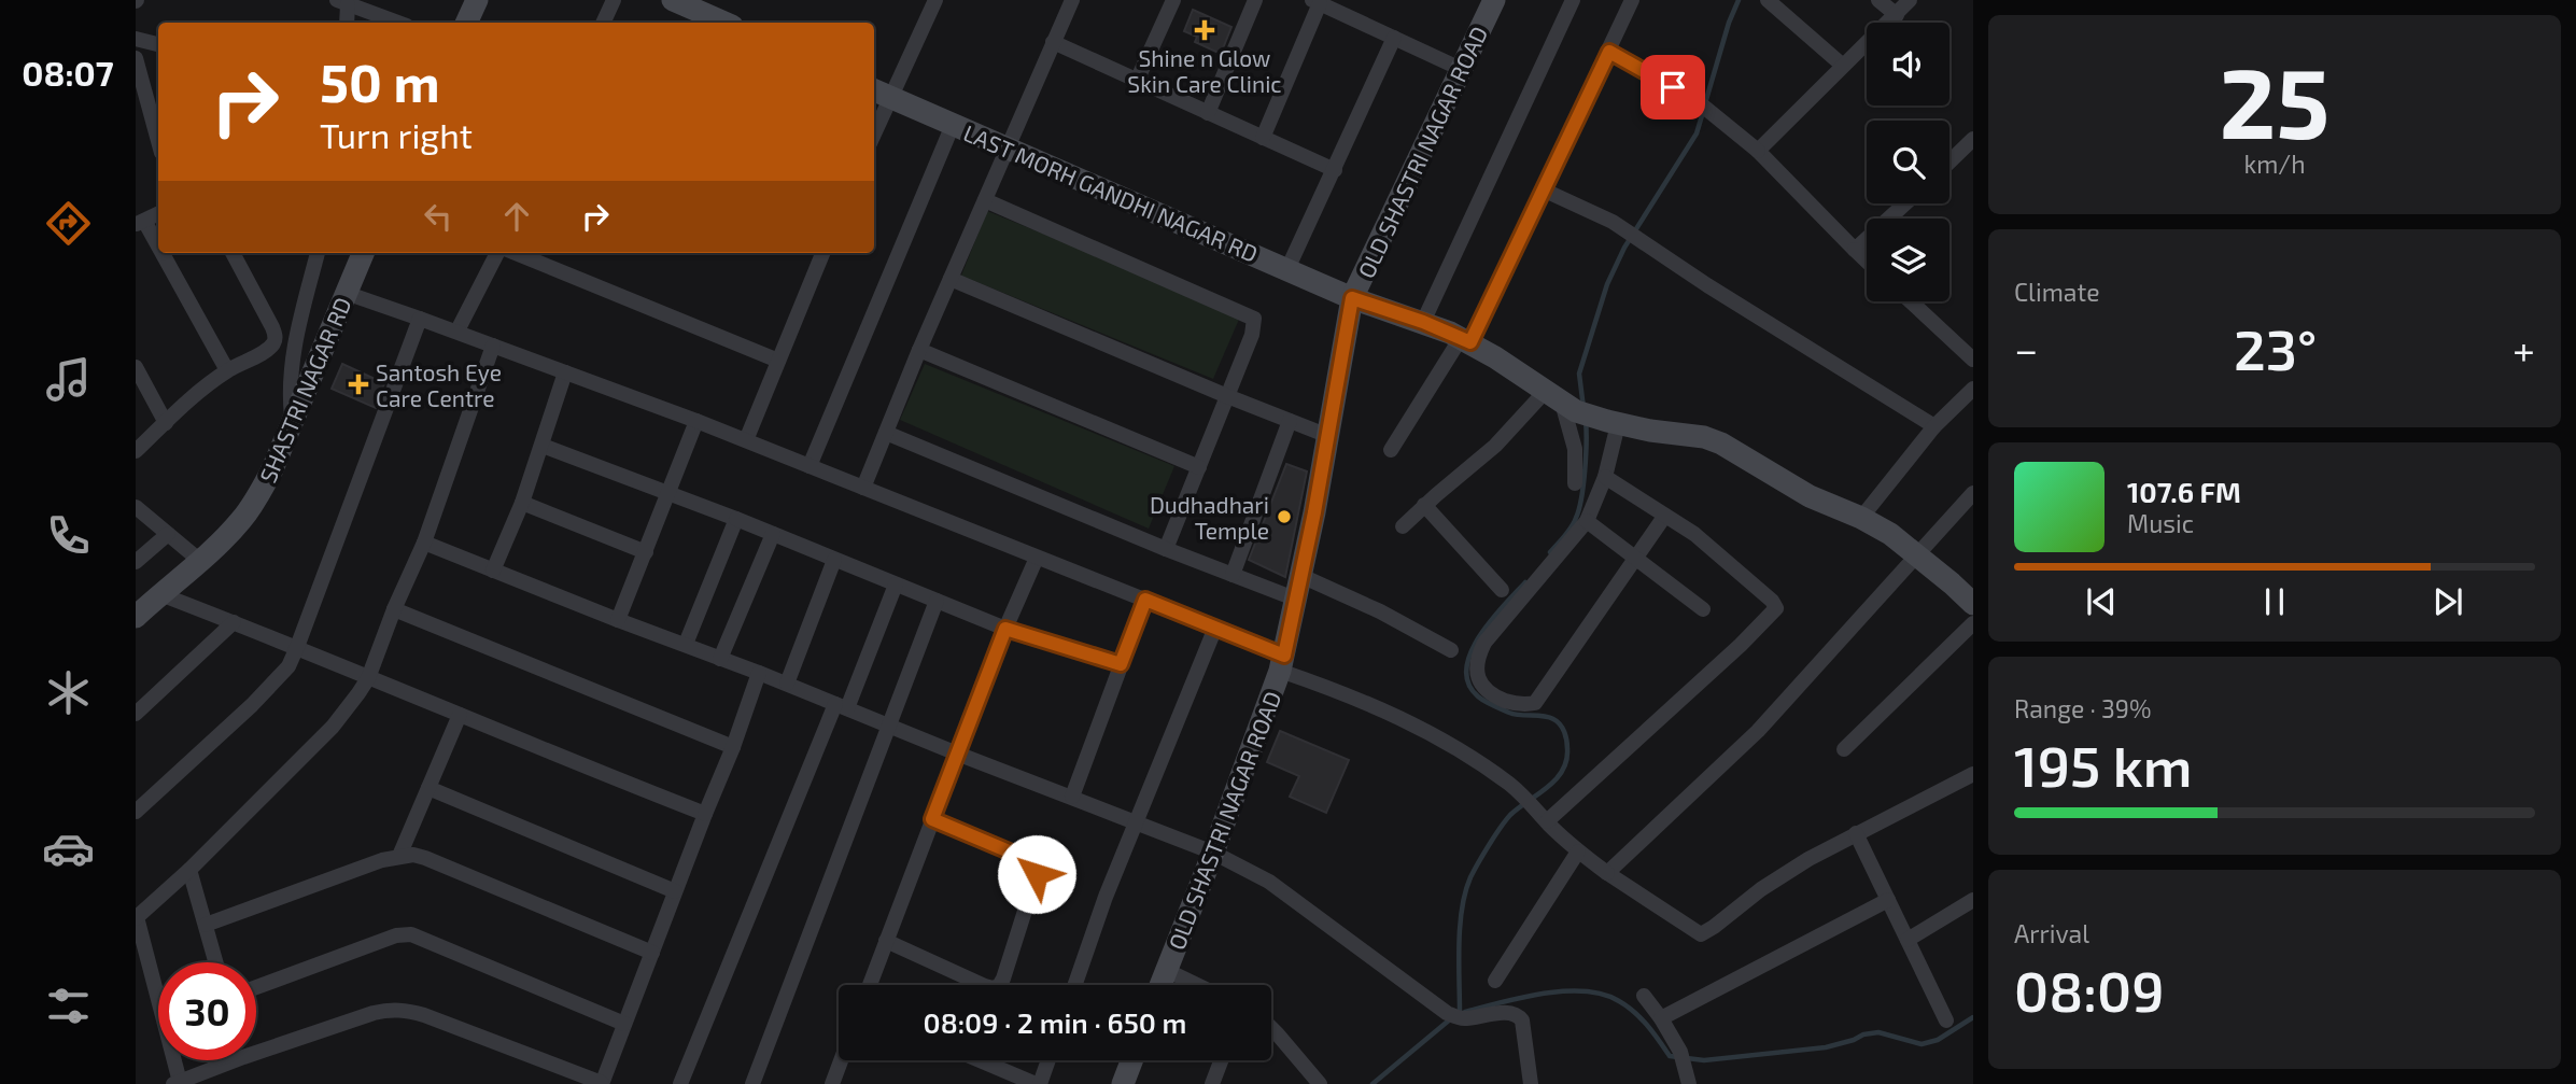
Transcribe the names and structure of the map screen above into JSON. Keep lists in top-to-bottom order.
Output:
{
  "streets": {
    "street": ["OLD SHASTRI NAGAR ROAD", "LAST MORH GANDHI NAGAR RD", "SHASTRI NAGAR RD"]
  },
  "crossings": [
    ["OLD SHASTRI NAGAR ROAD", "LAST MORH GANDHI NAGAR RD"]
  ],
  "places": {
    "health": ["Shine n Glow Skin Care Clinic", "Santosh Eye Care Centre"],
    "other": ["Dudhadhari Temple"]
  },
  "page": {
    "tabs": "08:07",
    "tile": [
      ["25", "km/h"],
      "Climate",
      ["Range · 39%", "195 km"],
      ["Arrival", "08:09"]
    ],
    "turn": ["50 m", "Turn right"],
    "heat": ["−", "23°", "+"],
    "song": ["107.6 FM", "Music"],
    "limit": "30",
    "trip": "08:09 · 2 min · 650 m"
  }
}
